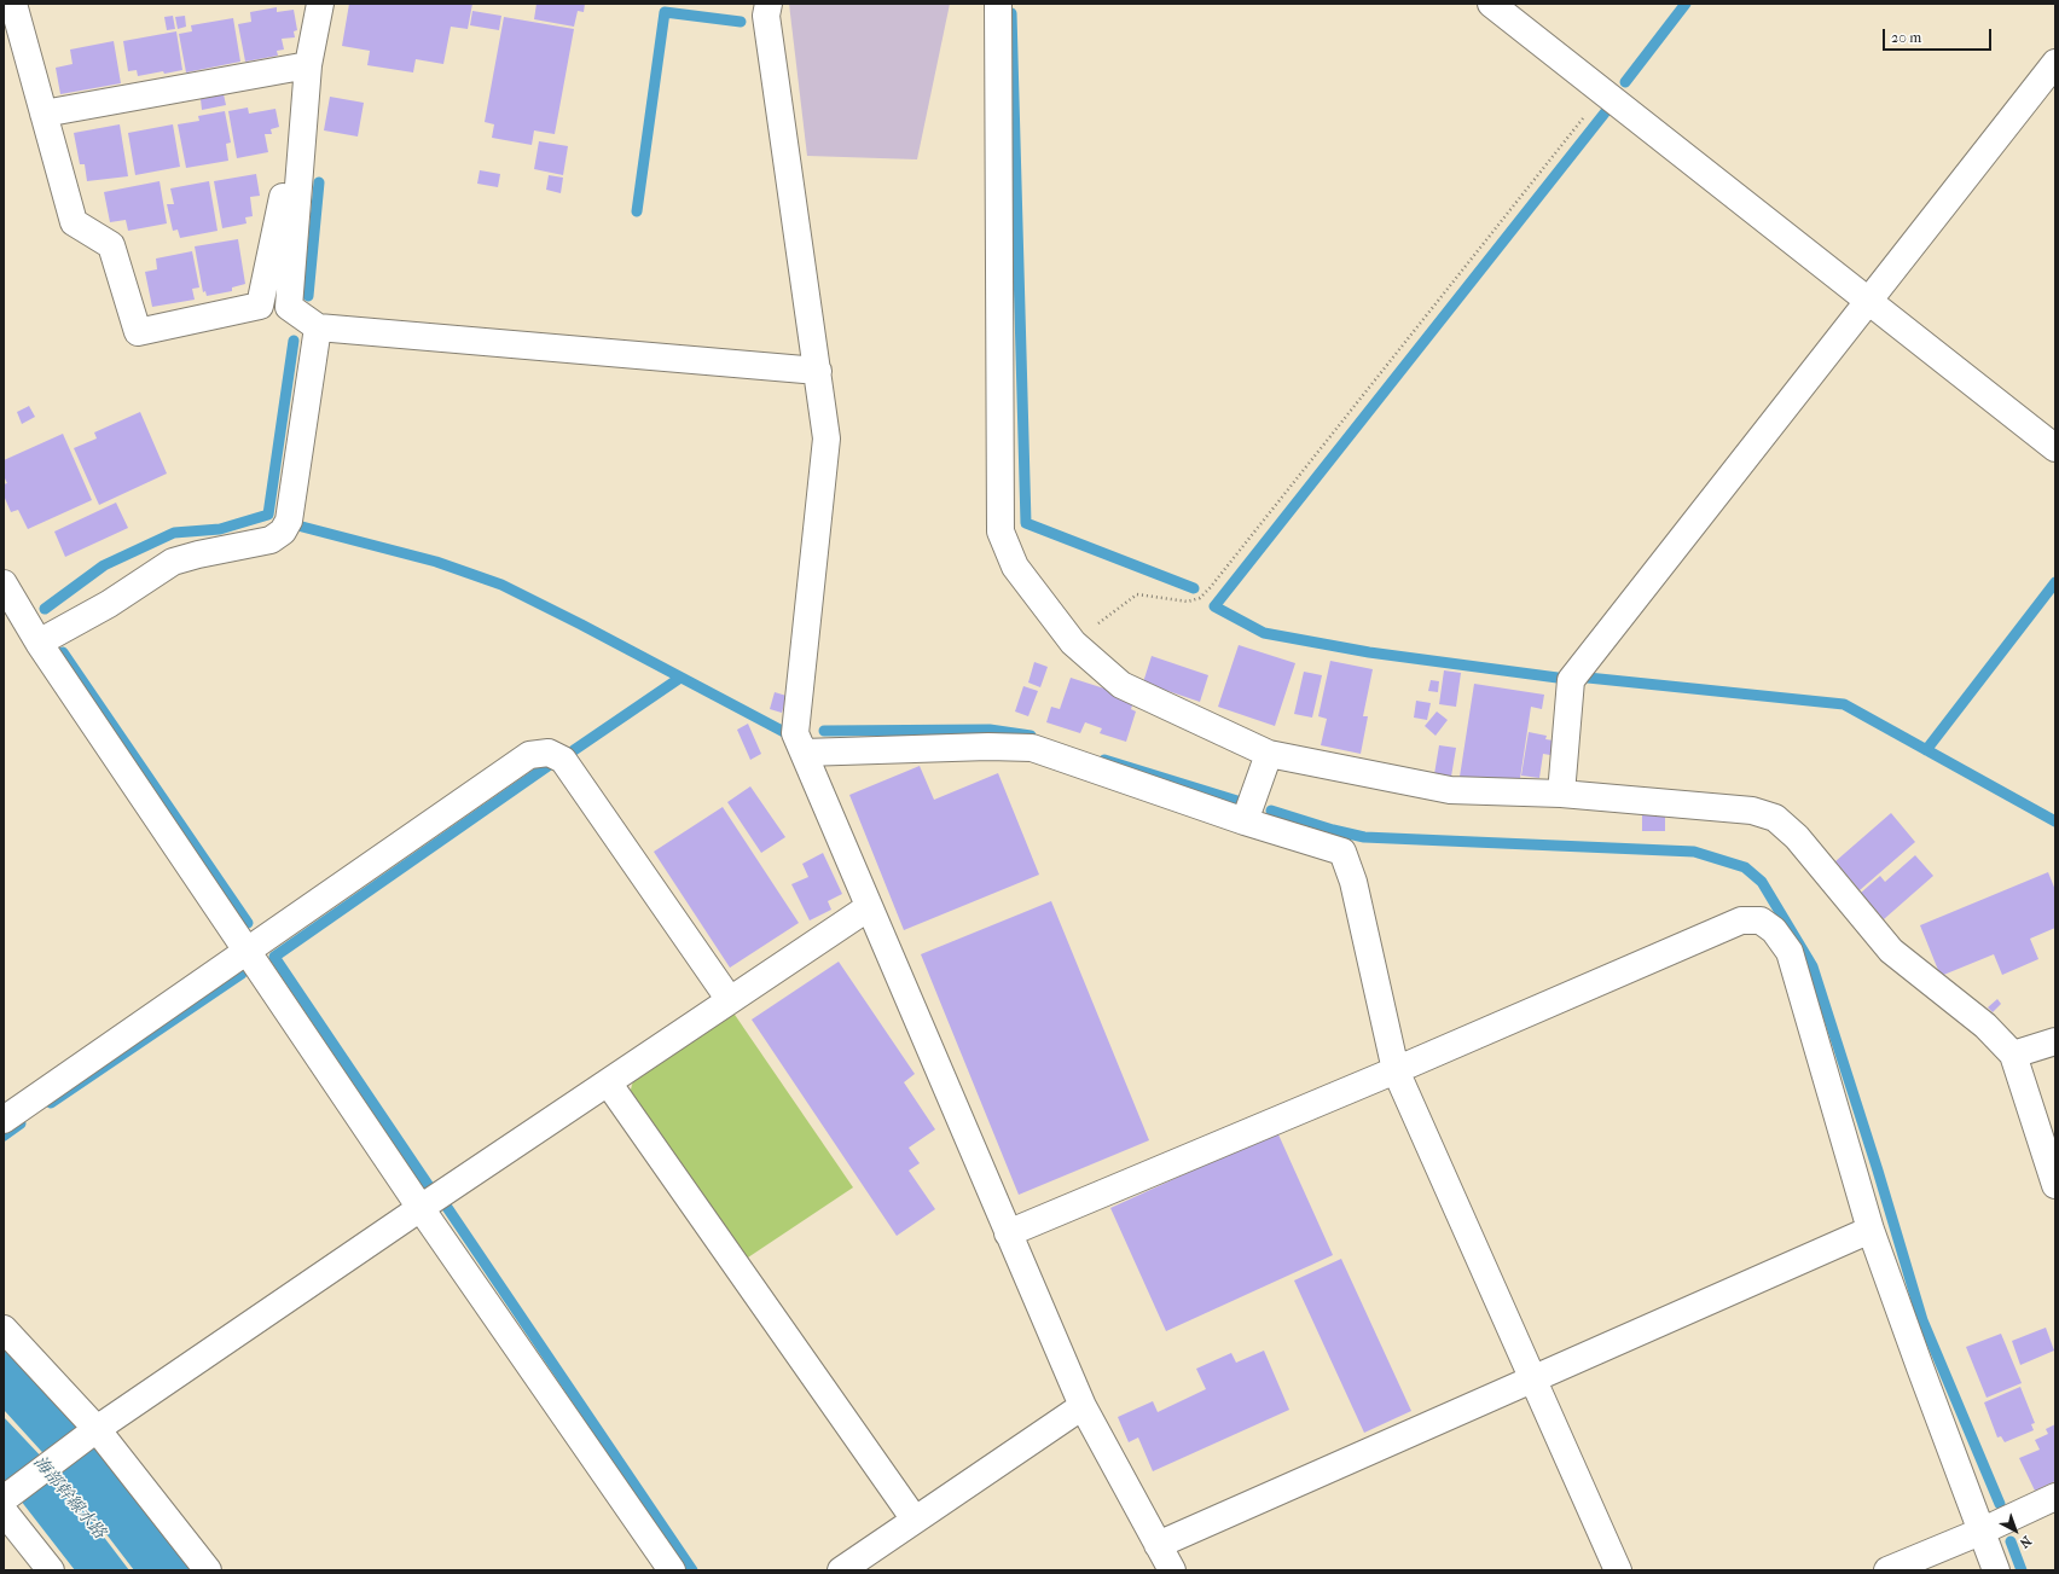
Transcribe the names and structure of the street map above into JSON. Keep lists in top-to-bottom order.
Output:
{
  "water": ["海部幹線水路"],
  "scale_bar": "20 m",
  "north": "bottom right"
}
